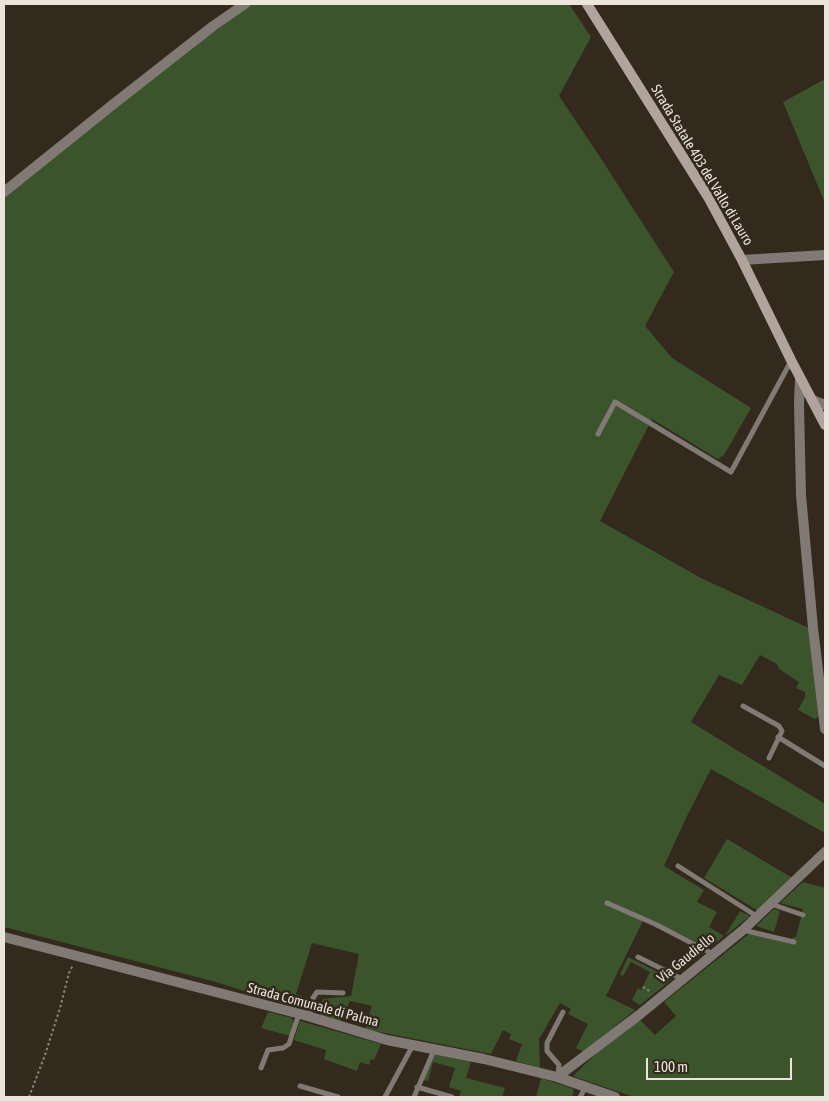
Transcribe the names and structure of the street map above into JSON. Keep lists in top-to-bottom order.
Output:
{
  "streets": {
    "main road": ["Strada Statale 403 del Vallo di Lauro"],
    "street": ["Via Gaudiello", "Strada Comunale di Palma"]
  },
  "crossings": [
    ["Via Gaudiello", "Strada Comunale di Palma"]
  ],
  "scale_bar": "100 m"
}
